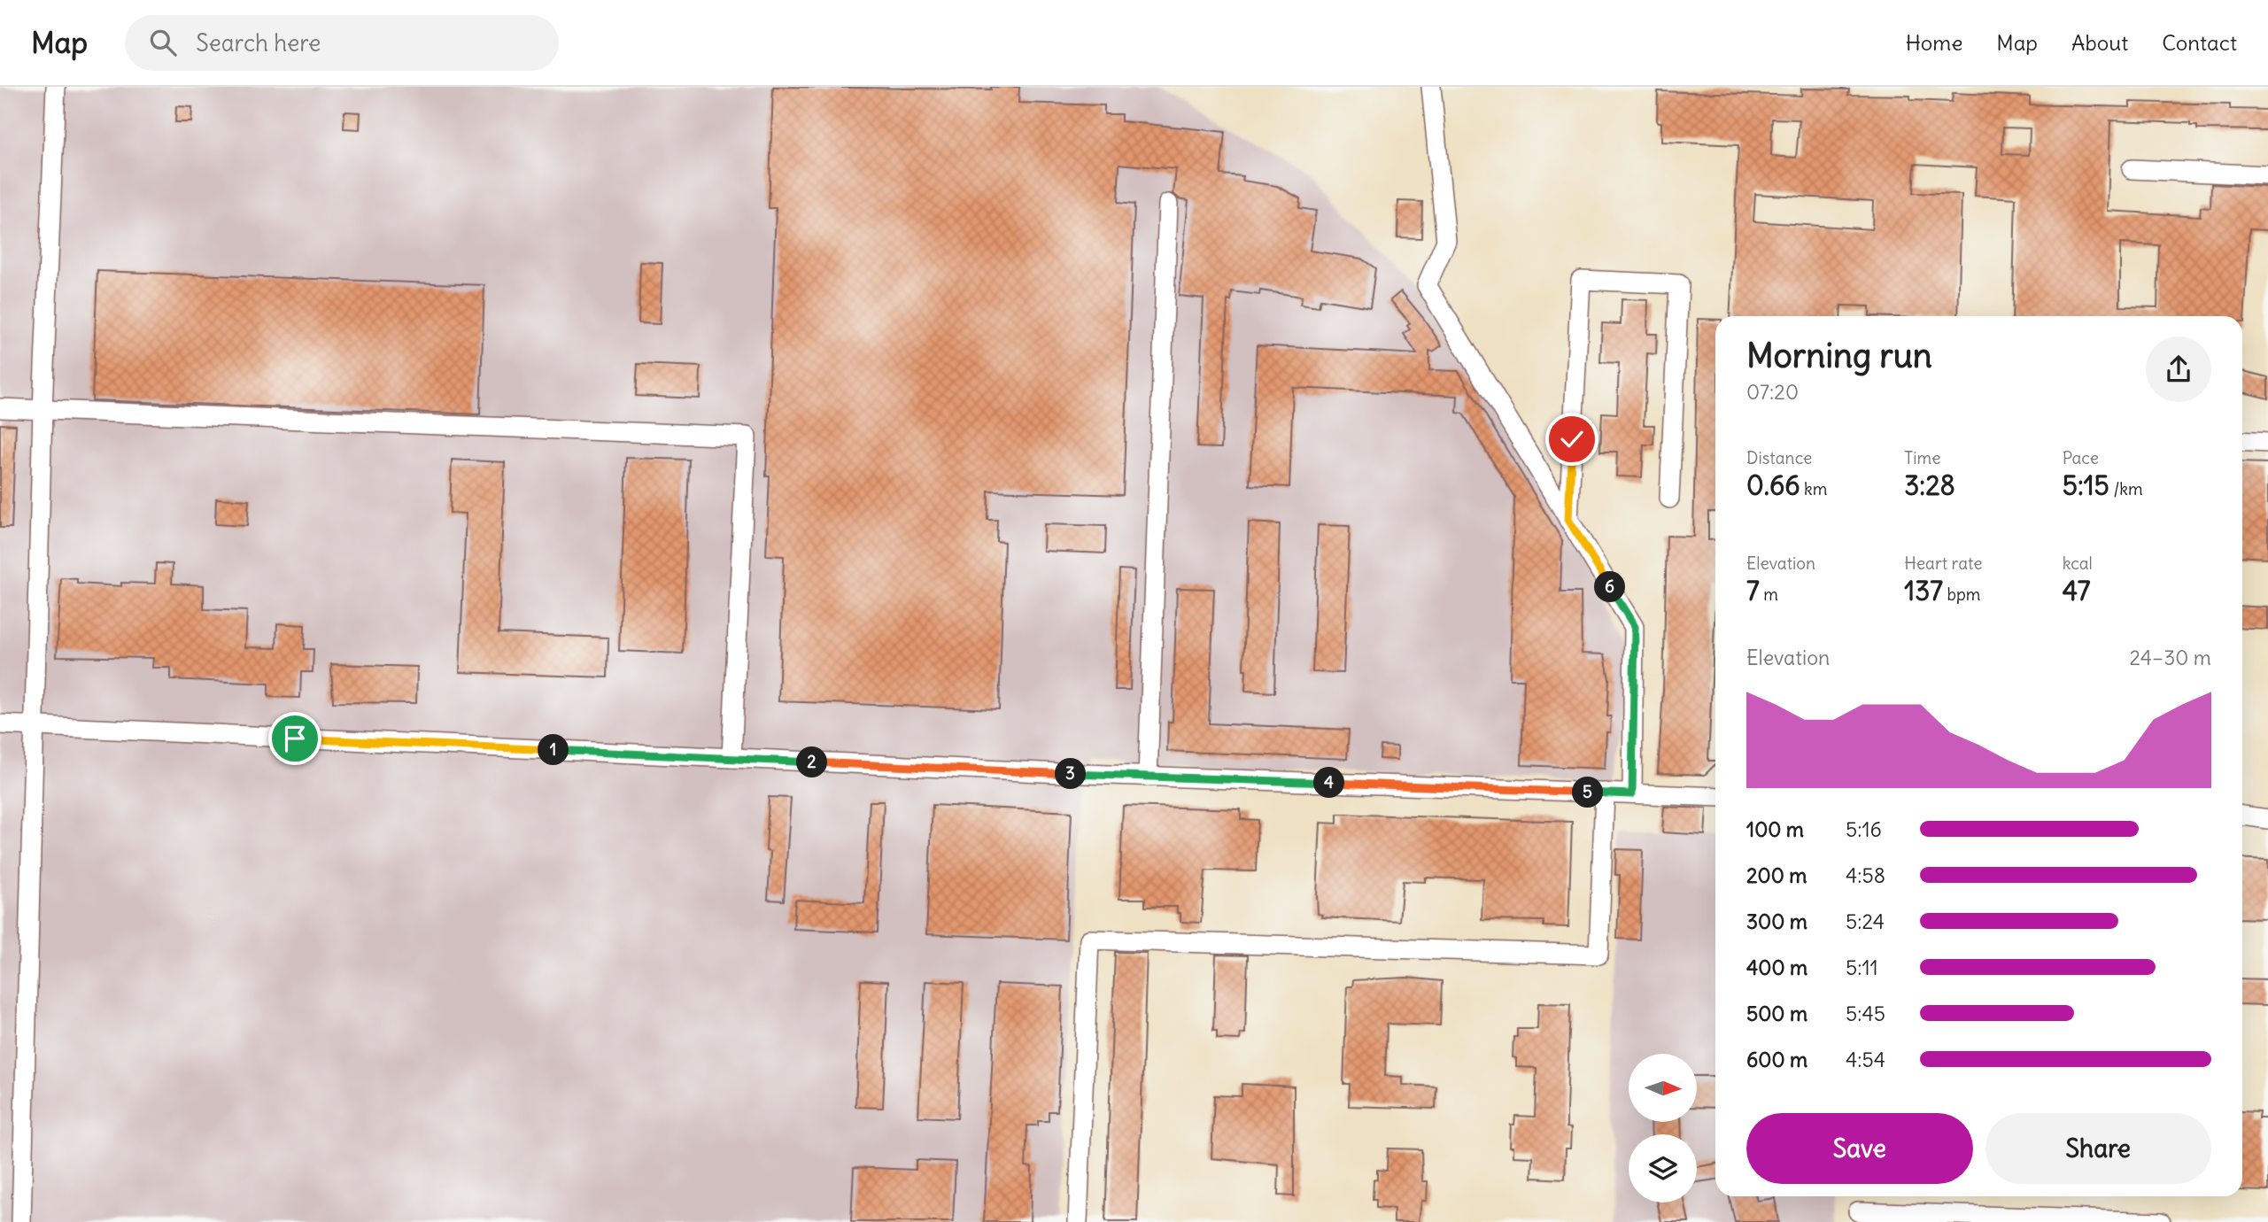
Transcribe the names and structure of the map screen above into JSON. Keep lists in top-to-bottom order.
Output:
{
  "north": "right",
  "page": {
    "header": "Map",
    "search": "Search here",
    "nav": [
      "Home",
      "Map",
      "About",
      "Contact"
    ],
    "heading": ["Morning run", "07:20"],
    "stats": [
      ["Distance", "0.66 km"],
      ["Time", "3:28"],
      ["Pace", "5:15 /km"],
      ["Elevation", "7 m"],
      ["Heart rate", "137 bpm"],
      ["kcal", "47"]
    ],
    "pins": [
      "6",
      "1",
      "2",
      "3",
      "4",
      "5"
    ],
    "chart": ["Elevation", "24–30 m"],
    "list": [
      {
        "name": "100 m",
        "note": "5:16"
      },
      {
        "name": "200 m",
        "note": "4:58"
      },
      {
        "name": "300 m",
        "note": "5:24"
      },
      {
        "name": "400 m",
        "note": "5:11"
      },
      {
        "name": "500 m",
        "note": "5:45"
      },
      {
        "name": "600 m",
        "note": "4:54"
      }
    ],
    "buttons": ["Save", "Share"]
  }
}
